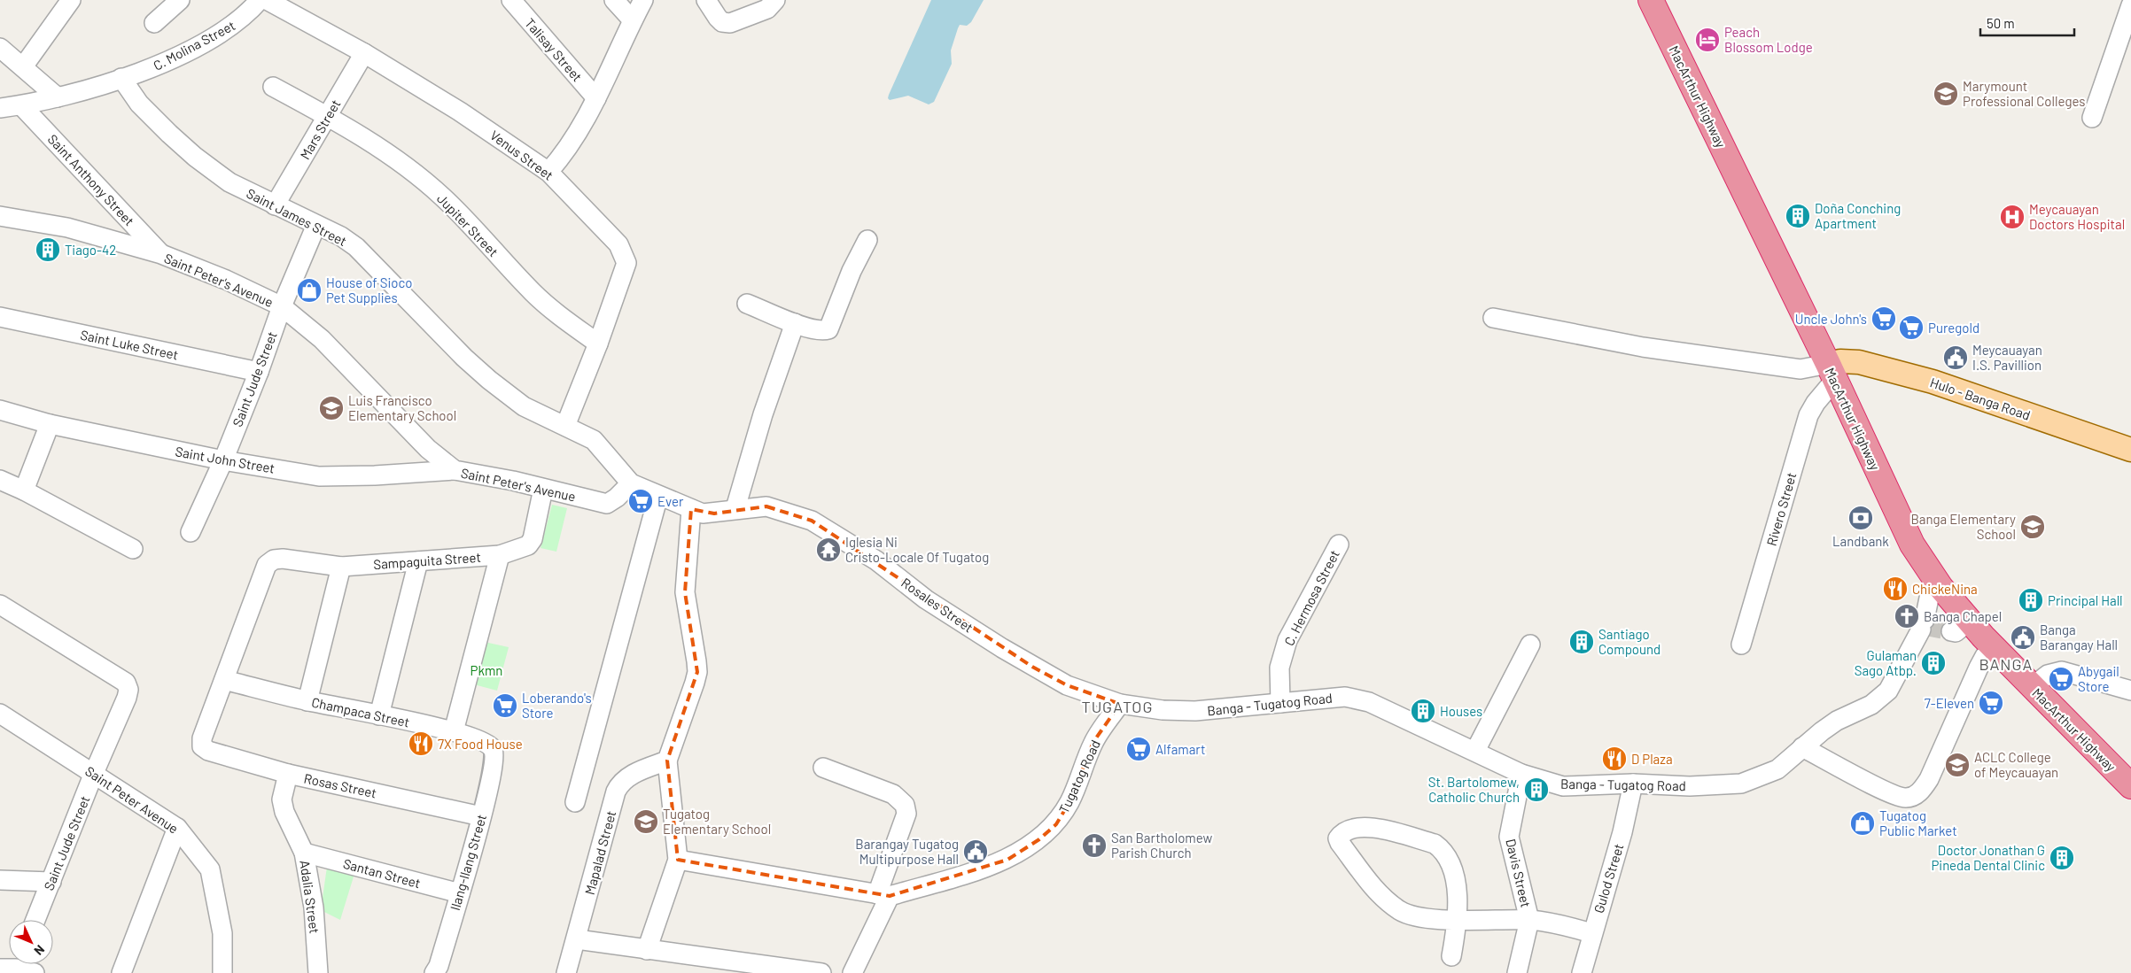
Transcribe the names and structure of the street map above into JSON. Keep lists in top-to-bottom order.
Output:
{
  "streets": {
    "highway": ["MacArthur Highway"],
    "main road": ["Hulo - Banga Road"],
    "street": [
      "C. Molina Street",
      "Talisay Street",
      "Mars Street",
      "Venus Street",
      "Saint Anthony Street",
      "Saint James Street",
      "Jupiter Street",
      "Saint Peter's Avenue",
      "Saint Luke Street",
      "Saint Jude Street",
      "Saint John Street",
      "Rivero Street",
      "Sampaguita Street",
      "C. Hermosa Street",
      "Rosales Street",
      "Banga - Tugatog Road",
      "Champaca Street",
      "Tugatog Road",
      "Rosas Street",
      "Saint Peter Avenue",
      "Mapalad Street",
      "Ilang-Ilang Street",
      "Santan Street",
      "Davis Street",
      "Gulod Street",
      "Adalia Street"
    ]
  },
  "crossings": [
    ["C. Molina Street", "Saint James Street"],
    ["MacArthur Highway", "Hulo - Banga Road"],
    ["MacArthur Highway", "Rivero Street"],
    ["MacArthur Highway", "Banga - Tugatog Road"],
    ["Mars Street", "Venus Street"],
    ["Mars Street", "Saint James Street"],
    ["Mars Street", "Jupiter Street"],
    ["Venus Street", "Saint James Street"],
    ["Venus Street", "Jupiter Street"],
    ["Saint Anthony Street", "Saint Peter's Avenue"],
    ["Saint James Street", "Saint Peter's Avenue"],
    ["Saint James Street", "Saint Jude Street"],
    ["Saint James Street", "Rosales Street"],
    ["Saint Peter's Avenue", "Saint Jude Street"],
    ["Saint Peter's Avenue", "Saint John Street"],
    ["Saint Peter's Avenue", "Sampaguita Street"],
    ["Saint Peter's Avenue", "Rosales Street"],
    ["Saint Luke Street", "Saint Jude Street"],
    ["Saint Jude Street", "Saint John Street"],
    ["Saint Jude Street", "Saint Peter Avenue"],
    ["Hulo - Banga Road", "Rivero Street"],
    ["Sampaguita Street", "Champaca Street"],
    ["Sampaguita Street", "Rosas Street"],
    ["C. Hermosa Street", "Banga - Tugatog Road"],
    ["Rosales Street", "Banga - Tugatog Road"],
    ["Rosales Street", "Tugatog Road"],
    ["Banga - Tugatog Road", "Tugatog Road"],
    ["Banga - Tugatog Road", "Davis Street"],
    ["Banga - Tugatog Road", "Gulod Street"],
    ["Champaca Street", "Rosas Street"],
    ["Champaca Street", "Ilang-Ilang Street"],
    ["Rosas Street", "Ilang-Ilang Street"],
    ["Rosas Street", "Adalia Street"],
    ["Ilang-Ilang Street", "Santan Street"],
    ["Santan Street", "Adalia Street"]
  ],
  "districts": ["BANGA", "TUGATOG"],
  "parks": ["Pkmn"],
  "places": {
    "hotel": ["Peach Blossom Lodge"],
    "school or university": [
      "Marymount Professional Colleges",
      "Luis Francisco Elementary School",
      "Banga Elementary School",
      "ACLC College of Meycauayan",
      "Tugatog Elementary School"
    ],
    "building": [
      "Doña Conching Apartment",
      "Tiago-42",
      "Principal Hall",
      "Santiago Compound",
      "Gulaman Sago Atbp.",
      "Houses",
      "St. Bartolomew, Catholic Church",
      "Doctor Jonathan G Pineda Dental Clinic"
    ],
    "hospital": ["Meycauayan Doctors Hospital"],
    "shop": ["House of Sioco Pet Supplies", "Tugatog Public Market"],
    "supermarket": [
      "Uncle John's",
      "Puregold",
      "Ever",
      "Abygail Store",
      "7-Eleven",
      "Loberando's Store",
      "Alfamart"
    ],
    "public building": ["Meycauayan I.S. Pavillion", "Banga Barangay Hall", "Barangay Tugatog Multipurpose Hall"],
    "bank": ["Landbank"],
    "temple": ["Iglesia Ni Cristo-Locale Of Tugatog"],
    "restaurant": ["ChickeNina", "7X Food House", "D Plaza"],
    "church": ["Banga Chapel", "San Bartholomew Parish Church"]
  },
  "scale_bar": "50 m",
  "north": "bottom right"
}
